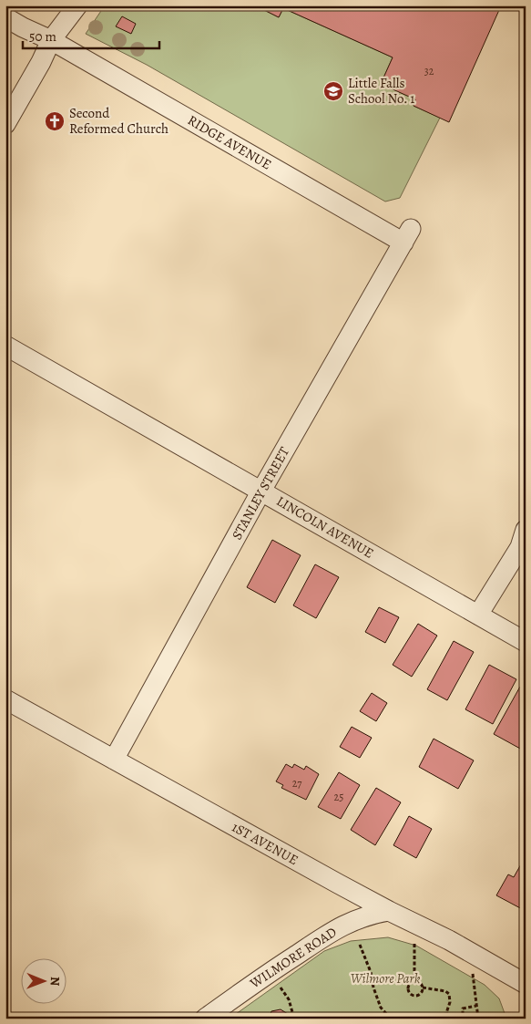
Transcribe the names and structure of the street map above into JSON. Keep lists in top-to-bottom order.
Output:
{
  "streets": {
    "street": [
      "RIDGE AVENUE",
      "STANLEY STREET",
      "LINCOLN AVENUE",
      "1ST AVENUE",
      "WILMORE ROAD"
    ]
  },
  "crossings": [
    ["RIDGE AVENUE", "STANLEY STREET"],
    ["STANLEY STREET", "LINCOLN AVENUE"],
    ["STANLEY STREET", "1ST AVENUE"],
    ["1ST AVENUE", "WILMORE ROAD"]
  ],
  "parks": ["Wilmore Park"],
  "places": {
    "school or university": ["Little Falls School No. 1"],
    "church": ["Second Reformed Church"]
  },
  "house_numbers": ["32", "27", "25"],
  "scale_bar": "50 m",
  "north": "right"
}
